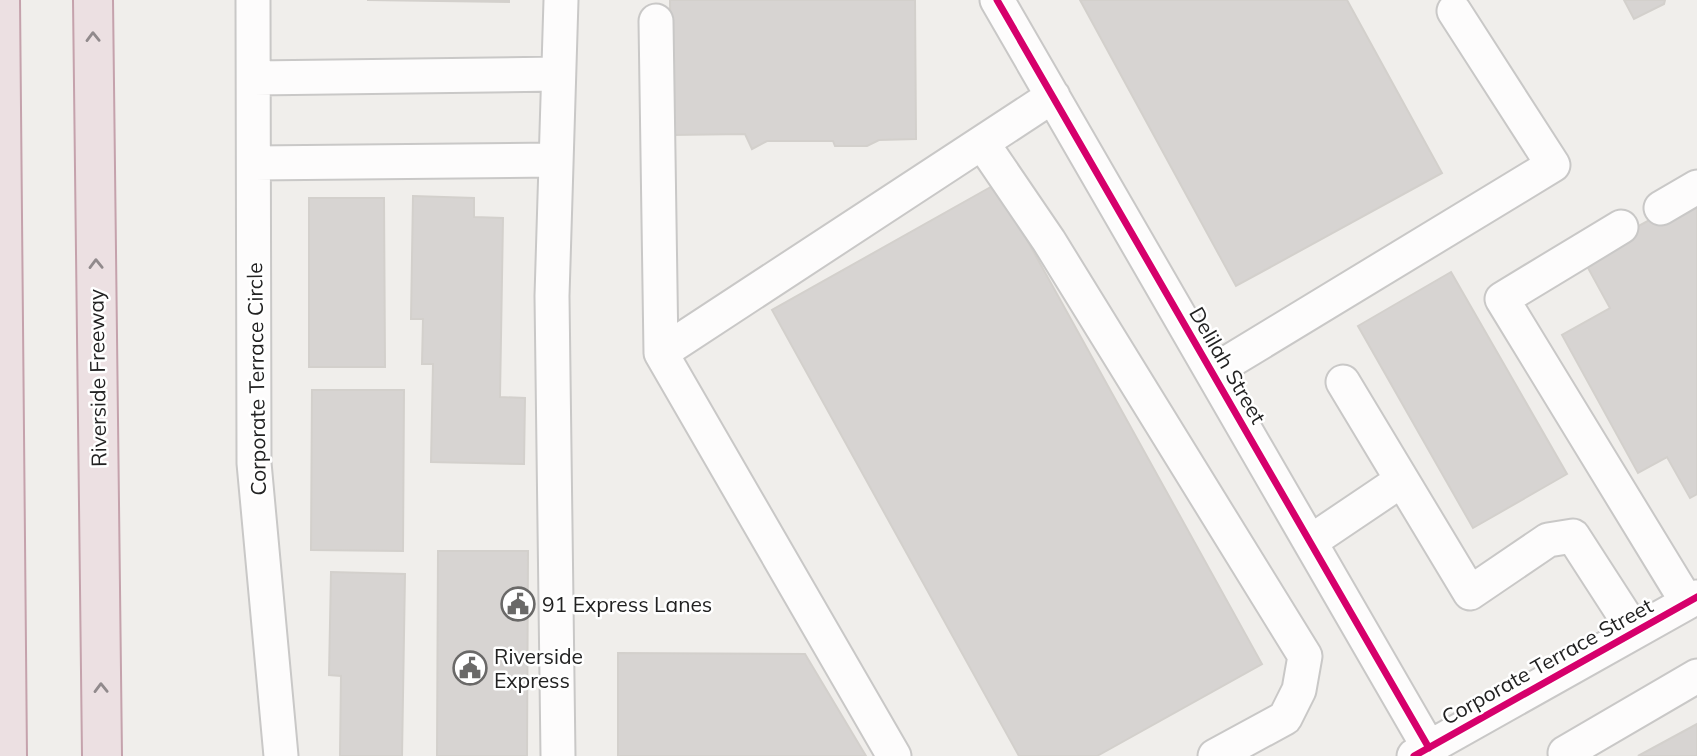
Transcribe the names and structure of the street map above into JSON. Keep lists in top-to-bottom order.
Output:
{
  "streets": {
    "highway": ["Riverside Freeway"],
    "street": ["Delilah Street", "Corporate Terrace Circle", "Corporate Terrace Street"]
  },
  "crossings": [
    ["Delilah Street", "Corporate Terrace Street"]
  ],
  "places": {
    "public building": ["91 Express Lanes", "Riverside Express"]
  }
}
